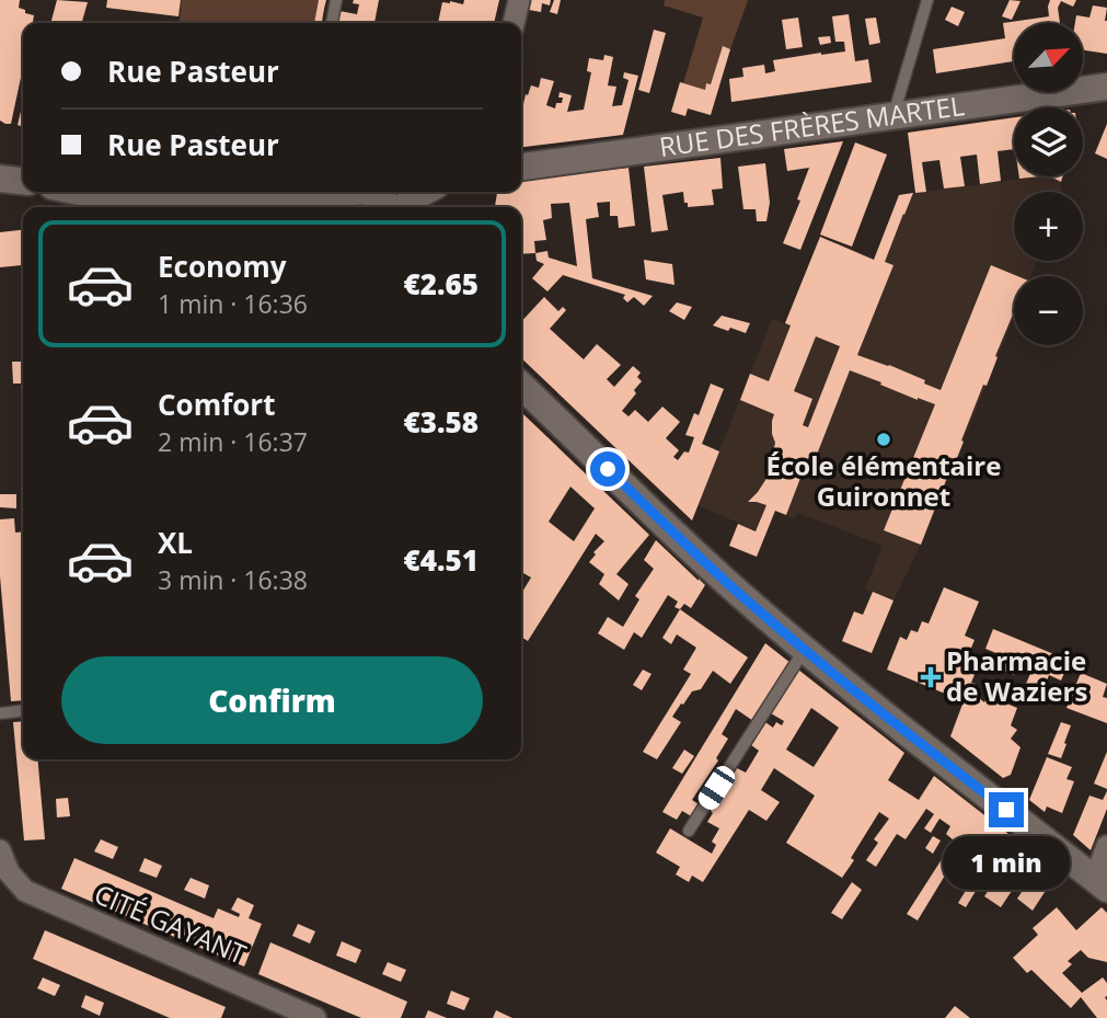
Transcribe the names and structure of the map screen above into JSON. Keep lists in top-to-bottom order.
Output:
{
  "streets": {
    "street": ["RUE DES FRÈRES MARTEL", "CITÉ GAYANT"]
  },
  "places": {
    "other": ["École élémentaire Guironnet"],
    "health": ["Pharmacie de Waziers"]
  },
  "north": "top right",
  "page": {
    "map_buttons": ["+", "−"],
    "banner": ["Rue Pasteur", "Rue Pasteur"],
    "list": [
      {
        "name": "Economy",
        "note": "1 min · 16:36",
        "value": "€2.65"
      },
      {
        "name": "Comfort",
        "note": "2 min · 16:37",
        "value": "€3.58"
      },
      {
        "name": "XL",
        "note": "3 min · 16:38",
        "value": "€4.51"
      }
    ],
    "buttons": "Confirm",
    "bubble": "1 min"
  }
}
